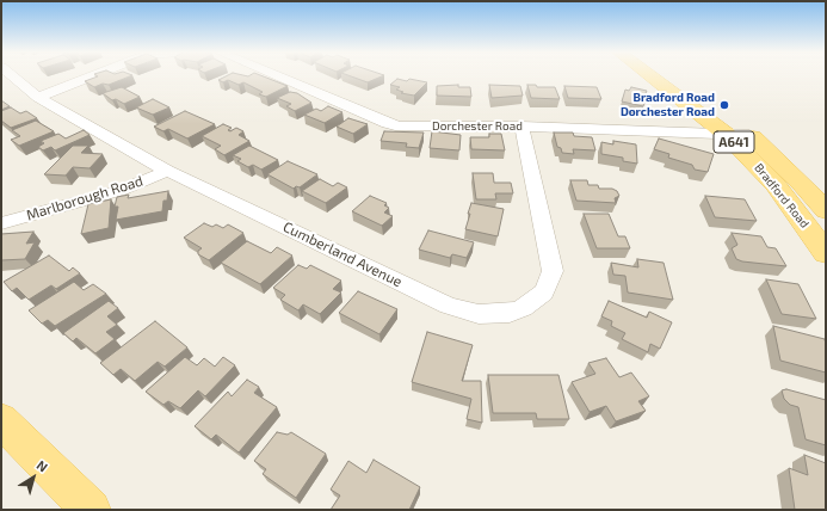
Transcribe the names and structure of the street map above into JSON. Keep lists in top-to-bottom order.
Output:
{
  "streets": {
    "main road": ["A641", "Bradford Road"],
    "street": ["Dorchester Road", "Marlborough Road", "Cumberland Avenue"]
  },
  "crossings": [
    ["Dorchester Road", "Bradford Road"],
    ["Dorchester Road", "Cumberland Avenue"],
    ["Marlborough Road", "Cumberland Avenue"]
  ],
  "places": ["Bradford Road Dorchester Road"],
  "north": "top right"
}
